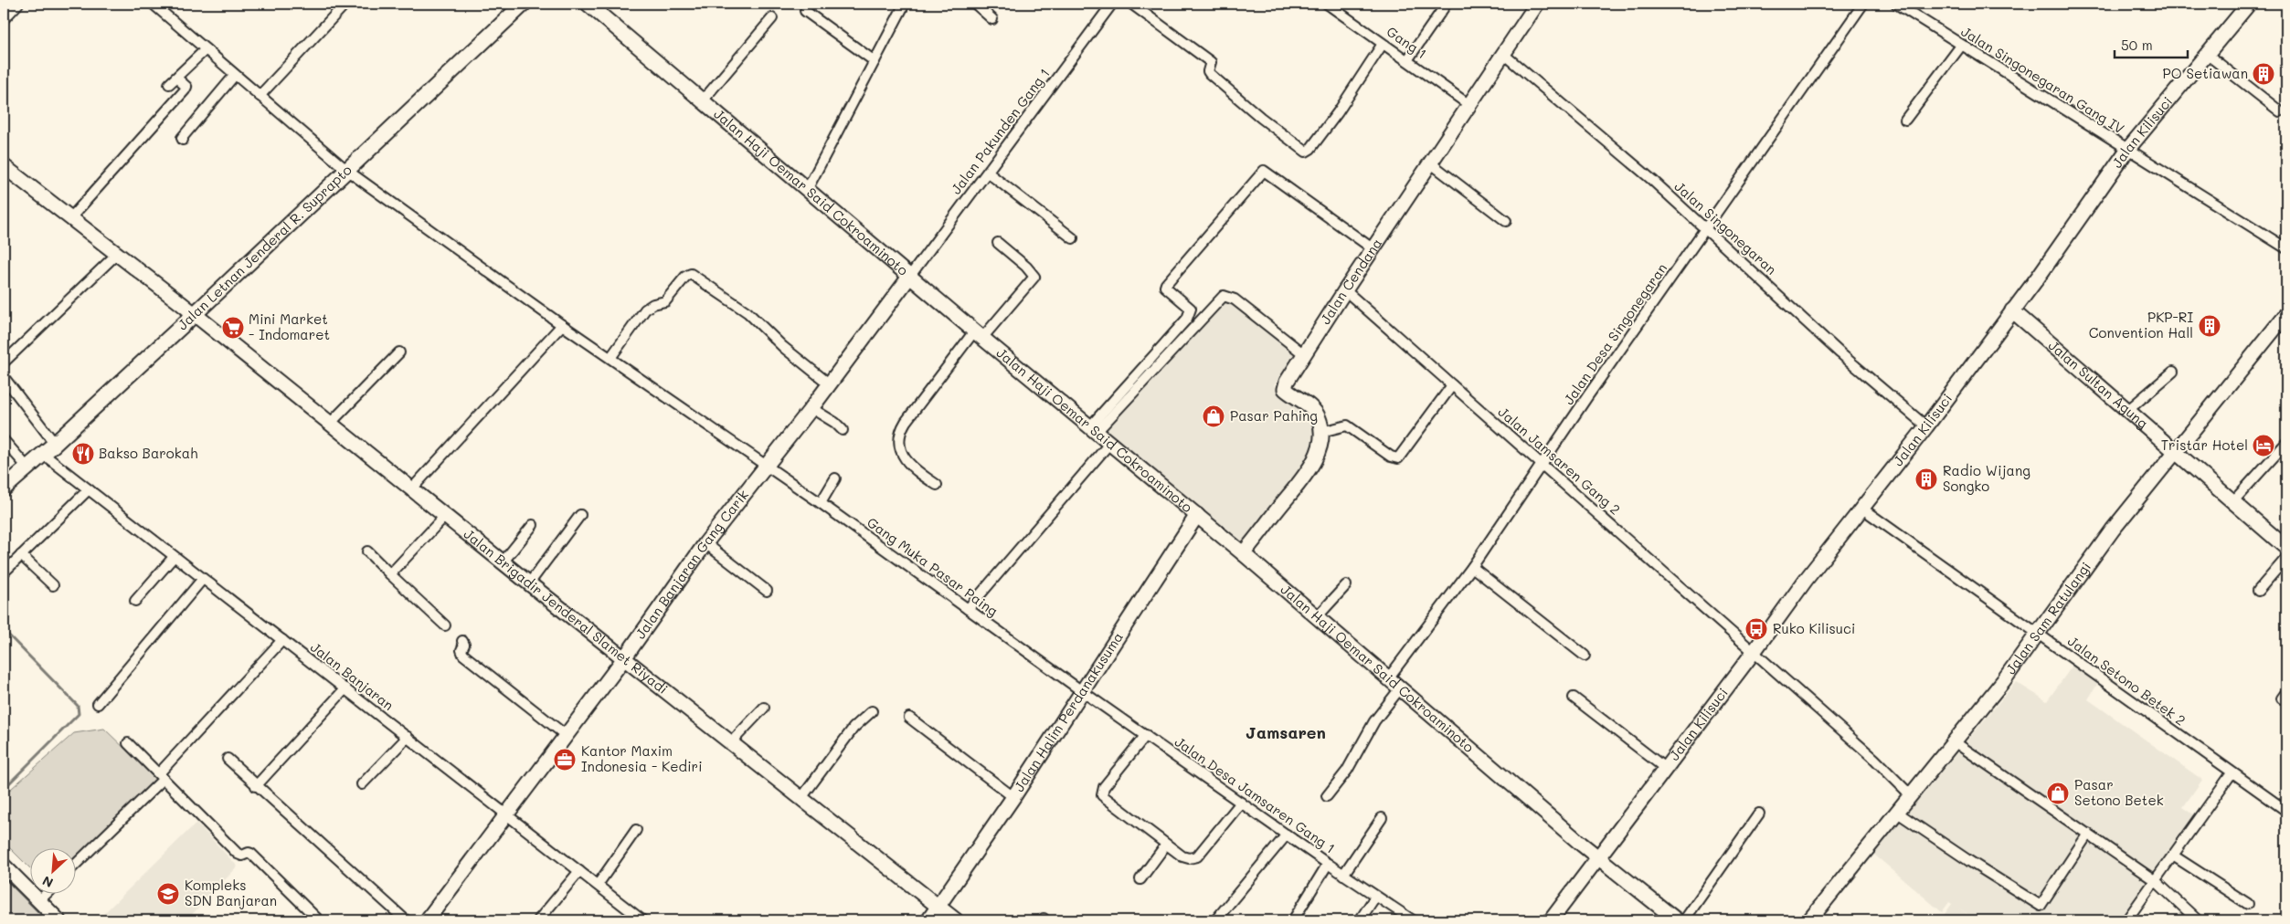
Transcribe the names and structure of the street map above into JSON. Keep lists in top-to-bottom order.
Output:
{
  "streets": {
    "main road": ["Jalan Letnan Jenderal R. Suprapto"],
    "street": [
      "Gang 1",
      "Jalan Singonegaran Gang IV",
      "Jalan Pakunden Gang 1",
      "Jalan Kilisuci",
      "Jalan Haji Oemar Said Cokroaminoto",
      "Jalan Singonegaran",
      "Jalan Cendana",
      "Jalan Desa Singonegaran",
      "Jalan Sultan Agung",
      "Jalan Jamsaren Gang 2",
      "Jalan Banjaran Gang Carik",
      "Gang Muka Pasar Paing",
      "Jalan Brigadir Jenderal Slamet Riyadi",
      "Jalan Sam Ratulangi",
      "Jalan Banjaran",
      "Jalan Setono Betek 2",
      "Jalan Halim Perdanakusuma",
      "Jalan Desa Jamsaren Gang 1"
    ]
  },
  "crossings": [
    ["Gang 1", "Jalan Cendana"],
    ["Jalan Singonegaran Gang IV", "Jalan Kilisuci"],
    ["Jalan Pakunden Gang 1", "Jalan Haji Oemar Said Cokroaminoto"],
    ["Jalan Pakunden Gang 1", "Jalan Banjaran Gang Carik"],
    ["Jalan Kilisuci", "Jalan Haji Oemar Said Cokroaminoto"],
    ["Jalan Kilisuci", "Jalan Singonegaran"],
    ["Jalan Kilisuci", "Jalan Sultan Agung"],
    ["Jalan Kilisuci", "Jalan Jamsaren Gang 2"],
    ["Jalan Kilisuci", "Jalan Setono Betek 2"],
    ["Jalan Haji Oemar Said Cokroaminoto", "Jalan Desa Singonegaran"],
    ["Jalan Haji Oemar Said Cokroaminoto", "Jalan Banjaran Gang Carik"],
    ["Jalan Haji Oemar Said Cokroaminoto", "Jalan Halim Perdanakusuma"],
    ["Jalan Singonegaran", "Jalan Cendana"],
    ["Jalan Singonegaran", "Jalan Desa Singonegaran"],
    ["Jalan Letnan Jenderal R. Suprapto", "Gang Muka Pasar Paing"],
    ["Jalan Letnan Jenderal R. Suprapto", "Jalan Brigadir Jenderal Slamet Riyadi"],
    ["Jalan Letnan Jenderal R. Suprapto", "Jalan Banjaran"],
    ["Jalan Cendana", "Jalan Jamsaren Gang 2"],
    ["Jalan Desa Singonegaran", "Jalan Jamsaren Gang 2"],
    ["Jalan Sultan Agung", "Jalan Sam Ratulangi"],
    ["Jalan Jamsaren Gang 2", "Jalan Sam Ratulangi"],
    ["Jalan Banjaran Gang Carik", "Gang Muka Pasar Paing"],
    ["Jalan Banjaran Gang Carik", "Jalan Brigadir Jenderal Slamet Riyadi"],
    ["Jalan Banjaran Gang Carik", "Jalan Banjaran"],
    ["Gang Muka Pasar Paing", "Jalan Halim Perdanakusuma"],
    ["Gang Muka Pasar Paing", "Jalan Desa Jamsaren Gang 1"],
    ["Jalan Brigadir Jenderal Slamet Riyadi", "Jalan Halim Perdanakusuma"],
    ["Jalan Sam Ratulangi", "Jalan Setono Betek 2"],
    ["Jalan Halim Perdanakusuma", "Jalan Desa Jamsaren Gang 1"]
  ],
  "districts": ["Jamsaren"],
  "places": {
    "building": ["PO Setiawan", "PKP-RI Convention Hall", "Radio Wijang Songko"],
    "supermarket": ["Mini Market - Indomaret"],
    "shop": ["Pasar Pahing", "Pasar Setono Betek"],
    "hotel": ["Tristar Hotel"],
    "restaurant": ["Bakso Barokah"],
    "bus stop": ["Ruko Kilisuci"],
    "office": ["Kantor Maxim Indonesia - Kediri"],
    "school or university": ["Kompleks SDN Banjaran"]
  },
  "scale_bar": "50 m",
  "north": "bottom left"
}
